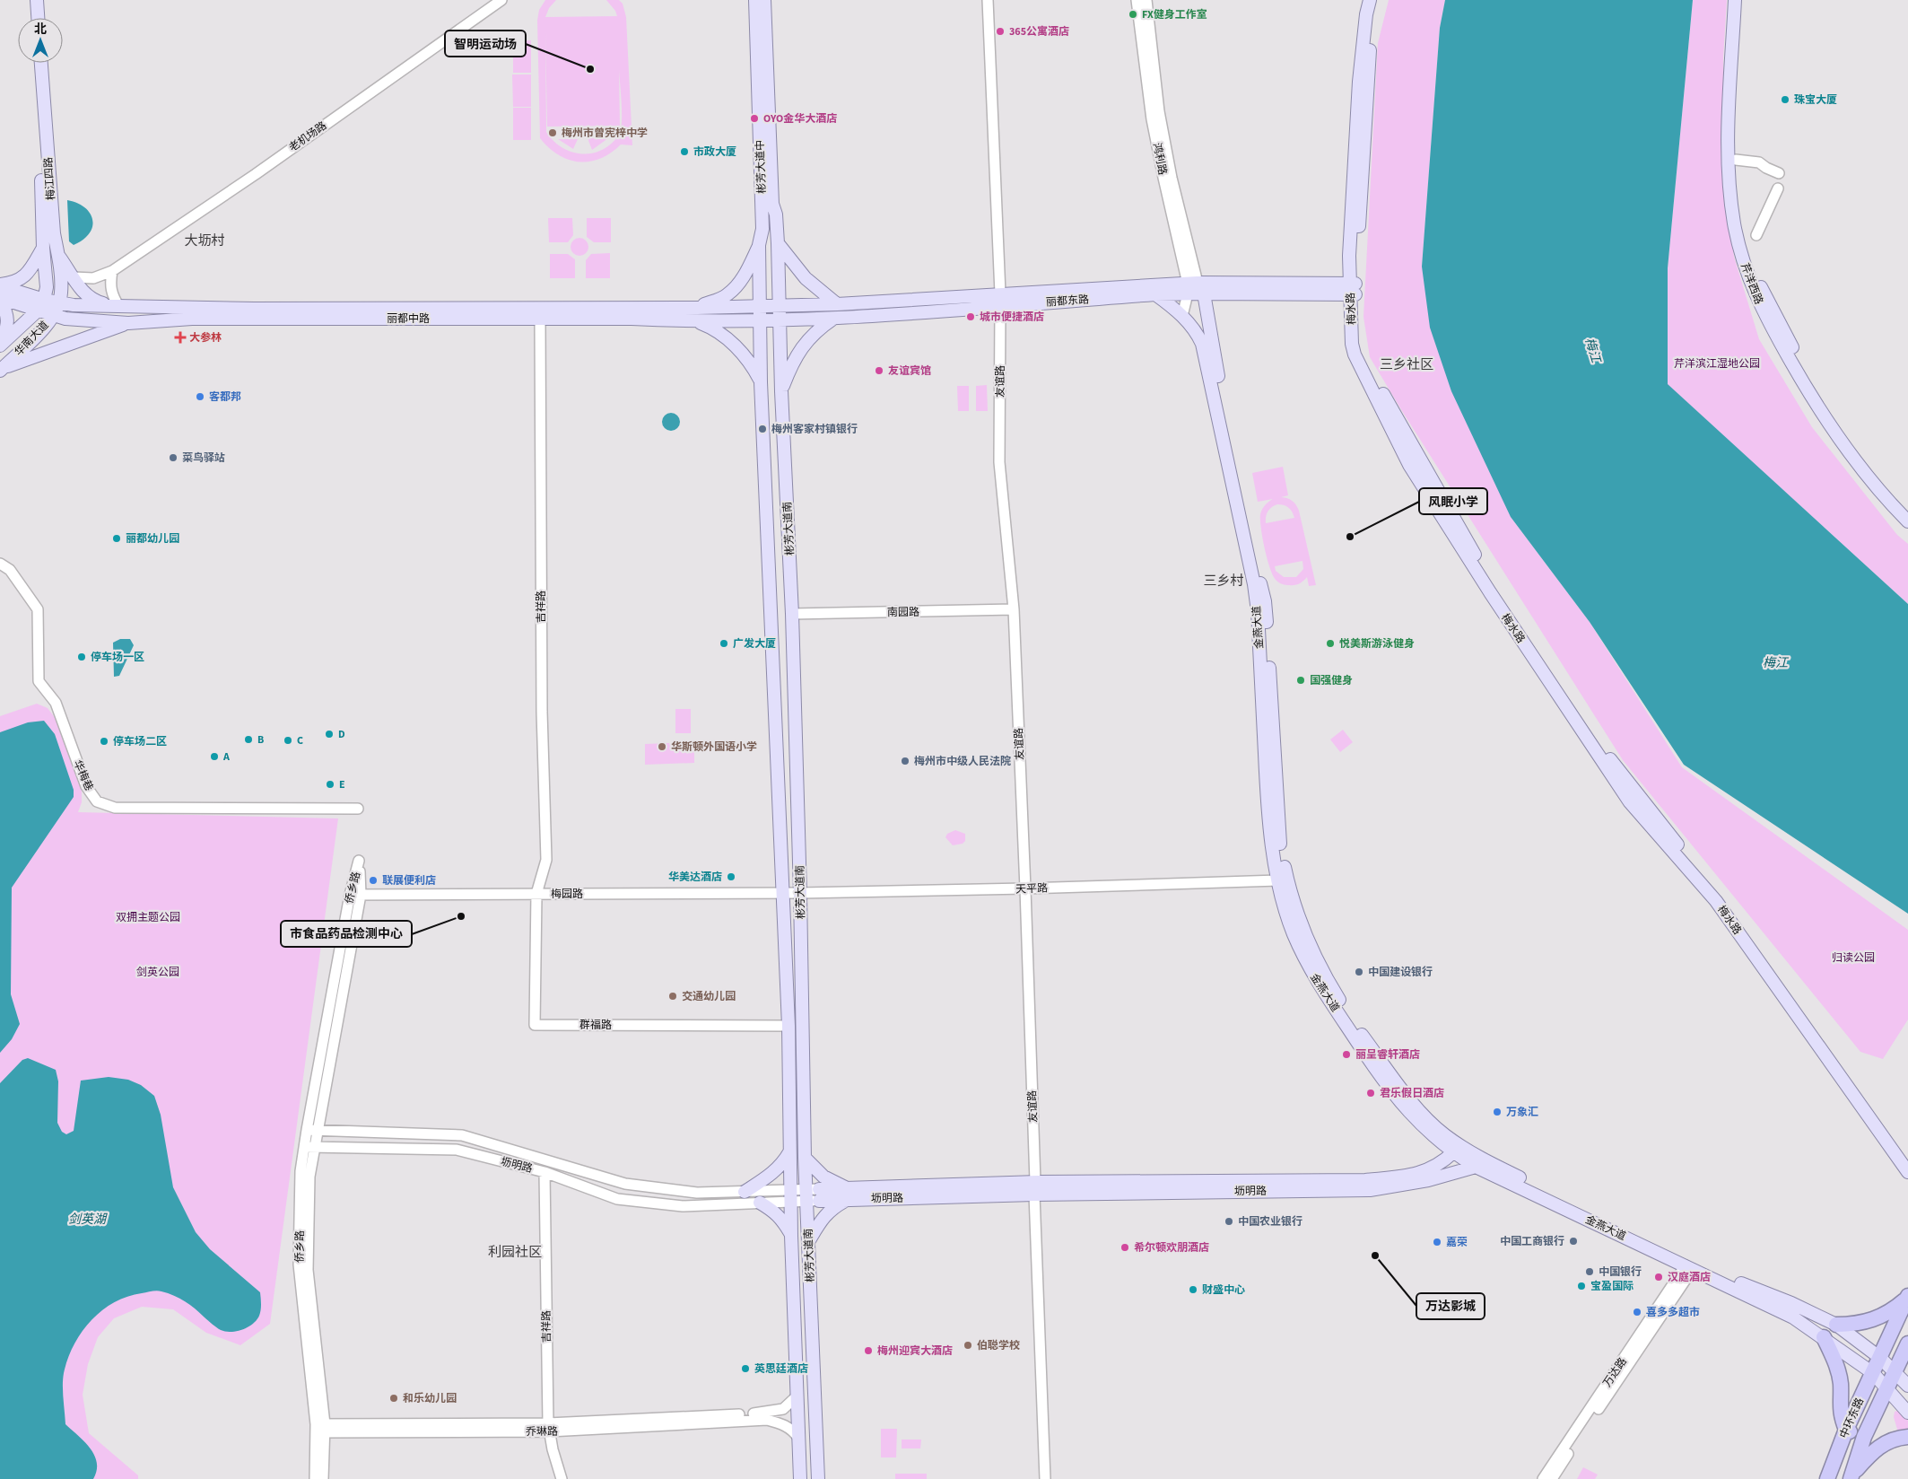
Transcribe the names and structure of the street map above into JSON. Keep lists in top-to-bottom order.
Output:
{
  "streets": {
    "highway": ["中环东路"],
    "main road": [
      "彬芳大道中",
      "梅江四路",
      "芹洋西路",
      "丽都东路",
      "梅水路",
      "丽都中路",
      "华南大道",
      "彬芳大道南",
      "金燕大道",
      "坜明路"
    ],
    "street": [
      "老机场路",
      "鸿利路",
      "友谊路",
      "吉祥路",
      "南园路",
      "华梅巷",
      "侨乡路",
      "天平路",
      "梅园路",
      "群福路",
      "万达路",
      "乔琳路"
    ]
  },
  "crossings": [
    ["鸿利路", "丽都东路"],
    ["鸿利路", "金燕大道"],
    ["彬芳大道中", "丽都东路"],
    ["彬芳大道中", "丽都中路"],
    ["彬芳大道中", "彬芳大道南"],
    ["梅江四路", "丽都中路"],
    ["梅江四路", "华南大道"],
    ["丽都东路", "梅水路"],
    ["丽都东路", "丽都中路"],
    ["丽都东路", "友谊路"],
    ["丽都东路", "彬芳大道南"],
    ["丽都东路", "金燕大道"],
    ["丽都中路", "华南大道"],
    ["丽都中路", "彬芳大道南"],
    ["丽都中路", "吉祥路"],
    ["友谊路", "南园路"],
    ["友谊路", "天平路"],
    ["友谊路", "坜明路"],
    ["彬芳大道南", "南园路"],
    ["彬芳大道南", "天平路"],
    ["彬芳大道南", "梅园路"],
    ["彬芳大道南", "群福路"],
    ["彬芳大道南", "坜明路"],
    ["吉祥路", "梅园路"],
    ["吉祥路", "群福路"],
    ["吉祥路", "坜明路"],
    ["吉祥路", "乔琳路"],
    ["金燕大道", "天平路"],
    ["金燕大道", "坜明路"],
    ["金燕大道", "万达路"],
    ["金燕大道", "中环东路"],
    ["侨乡路", "梅园路"],
    ["侨乡路", "坜明路"],
    ["侨乡路", "乔琳路"],
    ["天平路", "梅园路"],
    ["梅园路", "群福路"]
  ],
  "districts": [
    "大坜村",
    "三乡社区",
    "三乡村",
    "利园社区"
  ],
  "water": ["梅江", "剑英湖"],
  "parks": [
    "芹洋滨江湿地公园",
    "双拥主题公园",
    "归读公园",
    "剑英公园"
  ],
  "places": {
    "other": [
      "FX健身工作室",
      "365公寓酒店",
      "智明运动场",
      "珠宝大厦",
      "OYO金华大酒店",
      "梅州市曾宪梓中学",
      "市政大厦",
      "城市便捷酒店",
      "友谊宾馆",
      "客都邦",
      "梅州客家村镇银行",
      "菜鸟驿站",
      "风眠小学",
      "丽都幼儿园",
      "广发大厦",
      "悦美斯游泳健身",
      "停车场一区",
      "国强健身",
      "D",
      "B",
      "C",
      "停车场二区",
      "华斯顿外国语小学",
      "A",
      "梅州市中级人民法院",
      "E",
      "华美达酒店",
      "联展便利店",
      "市食品药品检测中心",
      "中国建设银行",
      "交通幼儿园",
      "丽呈睿轩酒店",
      "君乐假日酒店",
      "万象汇",
      "中国农业银行",
      "中国工商银行",
      "嘉荣",
      "希尔顿欢朋酒店",
      "万达影城",
      "中国银行",
      "汉庭酒店",
      "宝盈国际",
      "财盛中心",
      "喜多多超市",
      "伯聪学校",
      "梅州迎宾大酒店",
      "英思廷酒店",
      "和乐幼儿园"
    ],
    "health": ["大参林"]
  },
  "north": "top"
}
